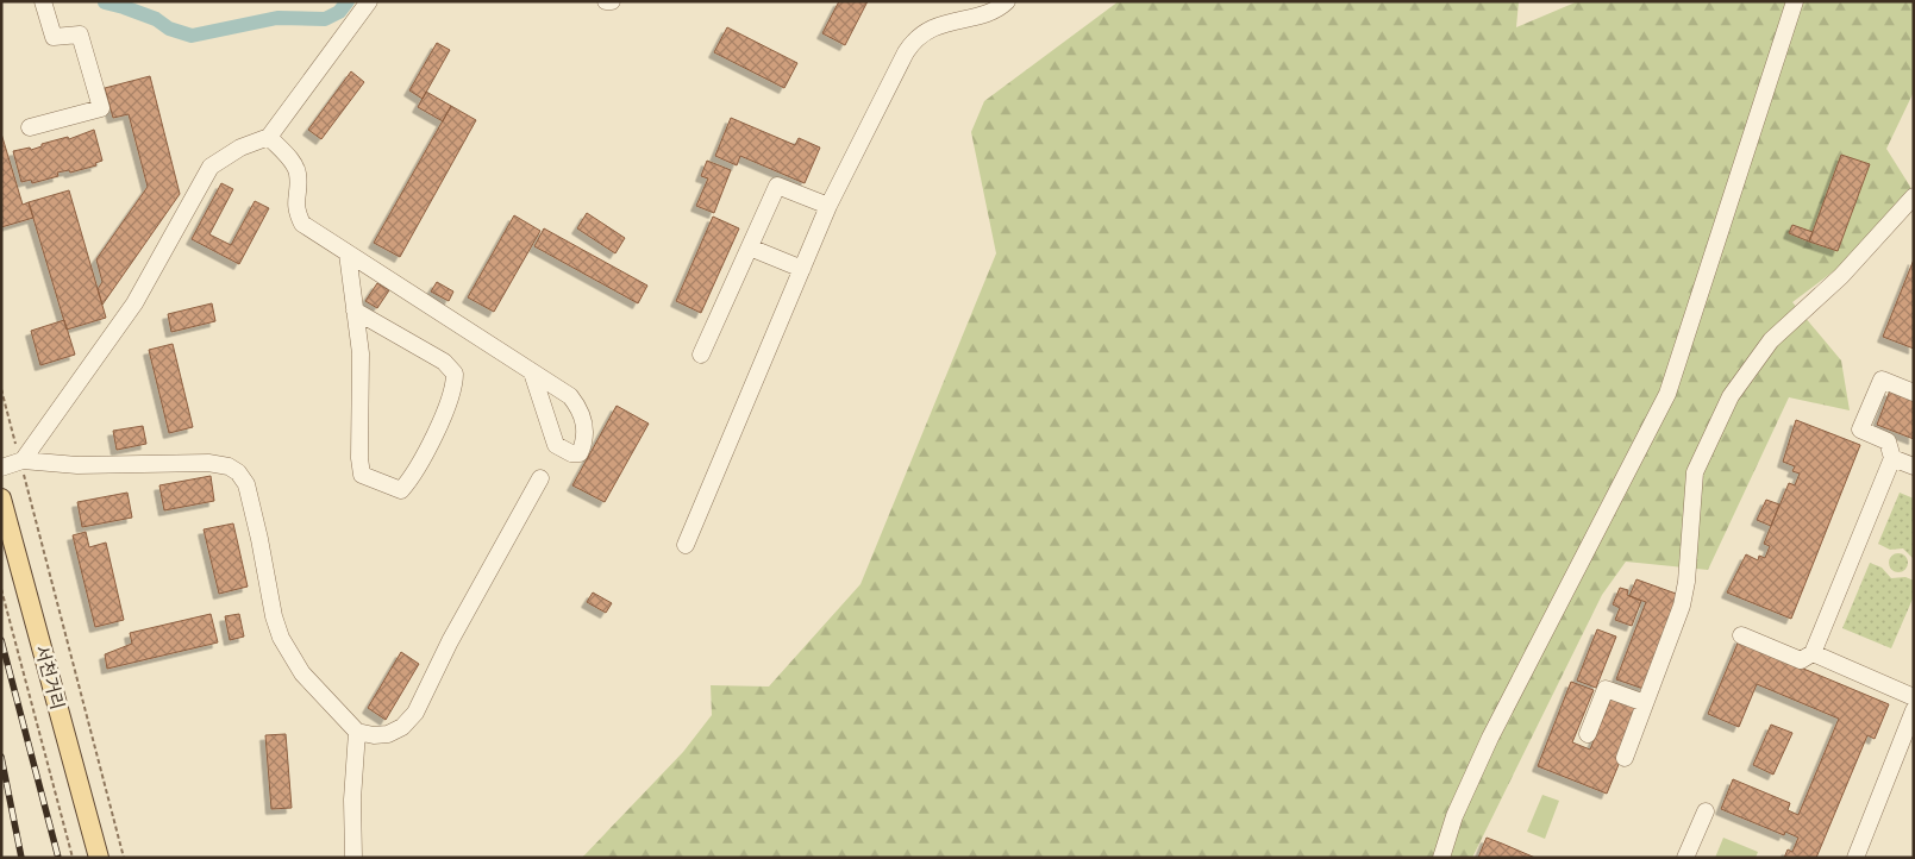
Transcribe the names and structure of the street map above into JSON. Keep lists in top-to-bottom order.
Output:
{
  "streets": {
    "main road": ["서천거리"]
  }
}
